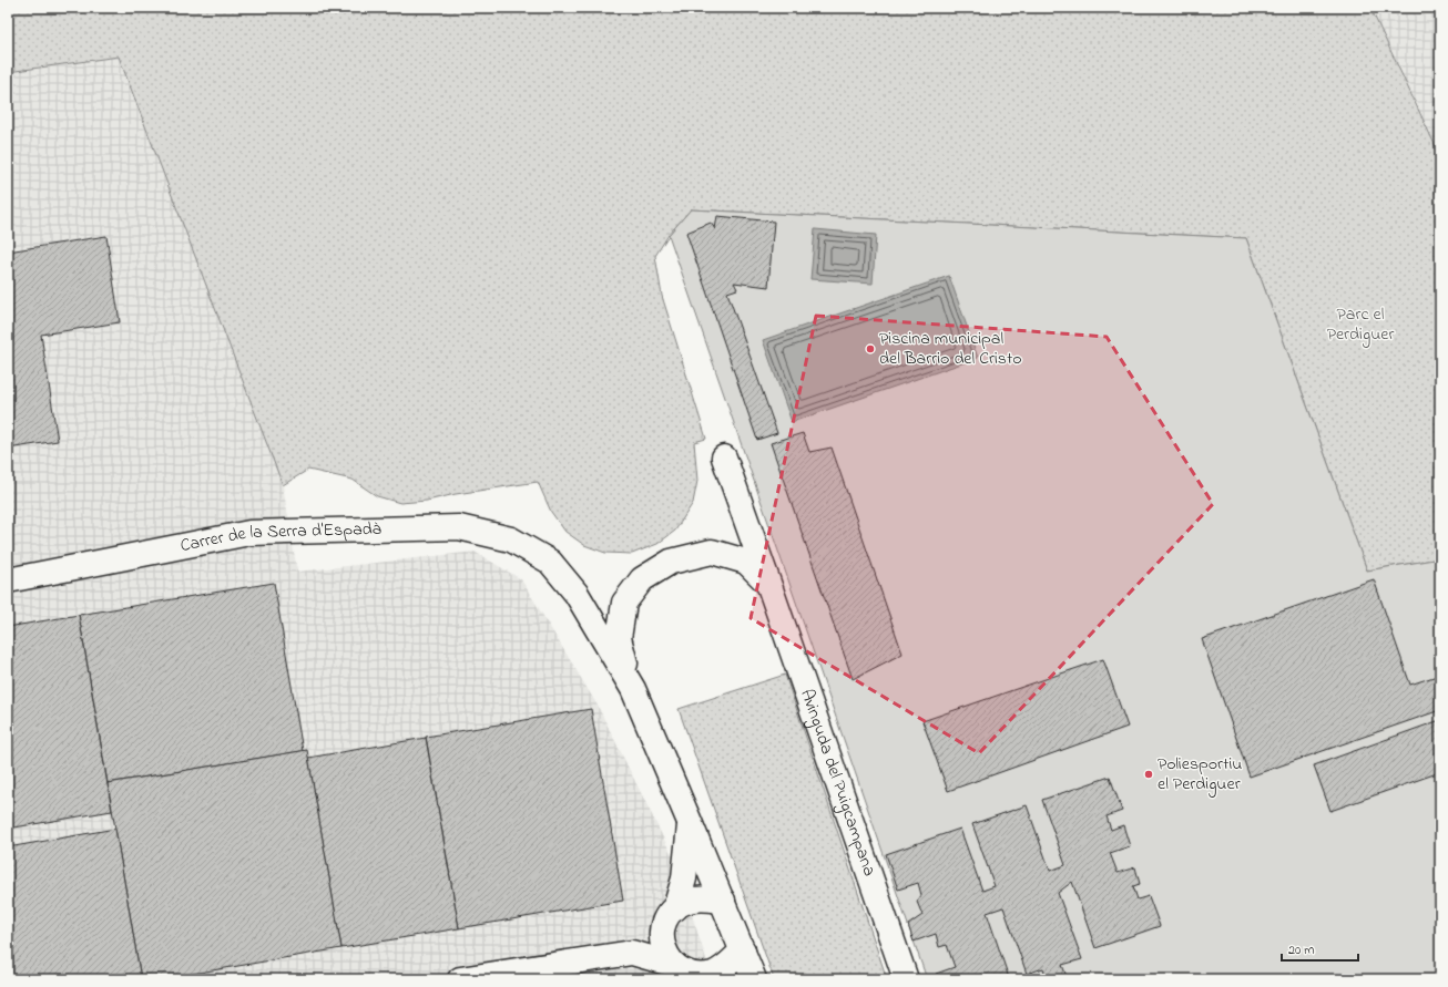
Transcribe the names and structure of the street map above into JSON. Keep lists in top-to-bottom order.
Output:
{
  "streets": {
    "street": ["Carrer de la Serra d'Espadà", "Avinguda del Puigcampana"]
  },
  "crossings": [
    ["Carrer de la Serra d'Espadà", "Avinguda del Puigcampana"]
  ],
  "parks": ["Parc el Perdiguer"],
  "places": ["Piscina municipal del Barrio del Cristo", "Poliesportiu el Perdiguer"],
  "scale_bar": "20 m"
}
